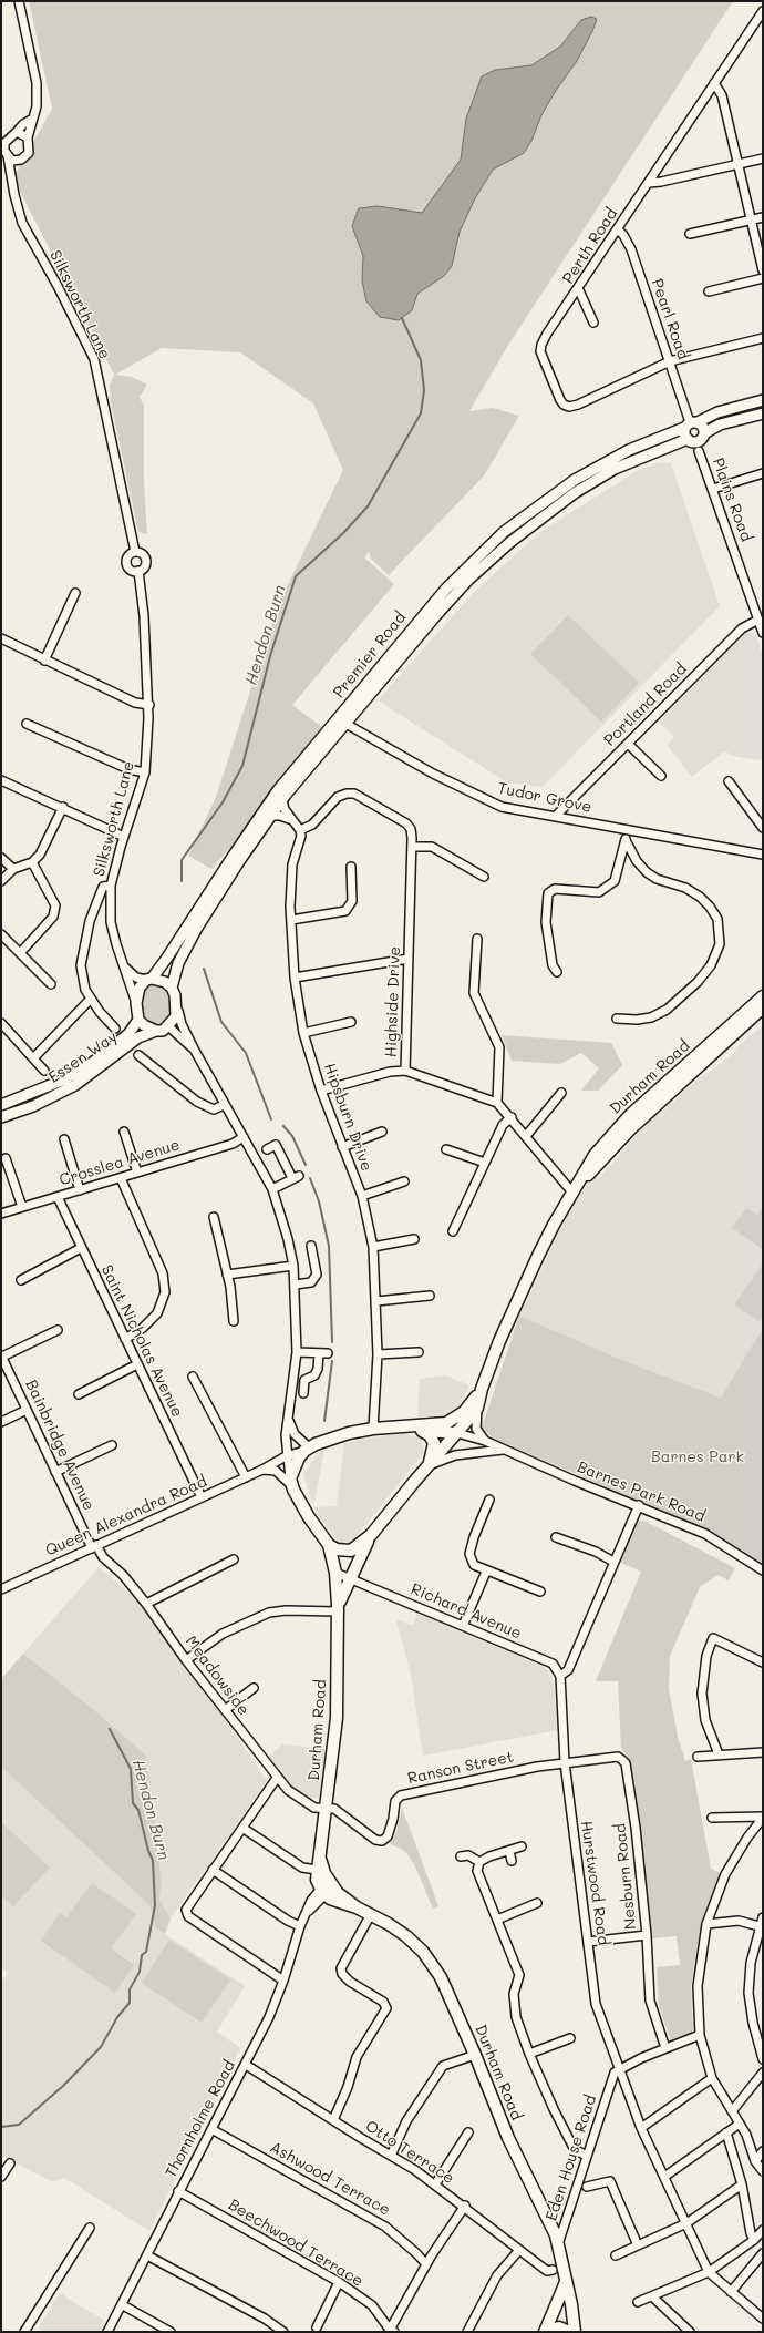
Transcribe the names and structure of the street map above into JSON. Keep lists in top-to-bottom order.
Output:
{
  "streets": {
    "highway": ["Durham Road"],
    "main road": ["Premier Road", "Essen Way"],
    "street": [
      "Perth Road",
      "Silksworth Lane",
      "Pearl Road",
      "Plains Road",
      "Portland Road",
      "Tudor Grove",
      "Highside Drive",
      "Hipsburn Drive",
      "Crosslea Avenue",
      "Saint Nicholas Avenue",
      "Bainbridge Avenue",
      "Barnes Park Road",
      "Queen Alexandra Road",
      "Richard Avenue",
      "Meadowside",
      "Ranson Street",
      "Nesburn Road",
      "Hurstwood Road",
      "Thornholme Road",
      "Otto Terrace",
      "Eden House Road",
      "Ashwood Terrace",
      "Beechwood Terrace"
    ]
  },
  "crossings": [
    ["Perth Road", "Pearl Road"],
    ["Silksworth Lane", "Premier Road"],
    ["Silksworth Lane", "Essen Way"],
    ["Pearl Road", "Premier Road"],
    ["Plains Road", "Portland Road"],
    ["Premier Road", "Tudor Grove"],
    ["Premier Road", "Essen Way"],
    ["Portland Road", "Tudor Grove"],
    ["Highside Drive", "Hipsburn Drive"],
    ["Durham Road", "Hipsburn Drive"],
    ["Durham Road", "Barnes Park Road"],
    ["Durham Road", "Queen Alexandra Road"],
    ["Durham Road", "Richard Avenue"],
    ["Durham Road", "Meadowside"],
    ["Durham Road", "Ranson Street"],
    ["Durham Road", "Thornholme Road"],
    ["Durham Road", "Eden House Road"],
    ["Crosslea Avenue", "Saint Nicholas Avenue"],
    ["Saint Nicholas Avenue", "Queen Alexandra Road"],
    ["Bainbridge Avenue", "Queen Alexandra Road"],
    ["Bainbridge Avenue", "Meadowside"],
    ["Queen Alexandra Road", "Meadowside"],
    ["Richard Avenue", "Hurstwood Road"],
    ["Meadowside", "Ranson Street"],
    ["Ranson Street", "Nesburn Road"],
    ["Ranson Street", "Hurstwood Road"],
    ["Nesburn Road", "Hurstwood Road"],
    ["Hurstwood Road", "Eden House Road"],
    ["Thornholme Road", "Otto Terrace"],
    ["Thornholme Road", "Ashwood Terrace"],
    ["Thornholme Road", "Beechwood Terrace"]
  ],
  "water": ["Hendon Burn"],
  "parks": ["Barnes Park"]
}
